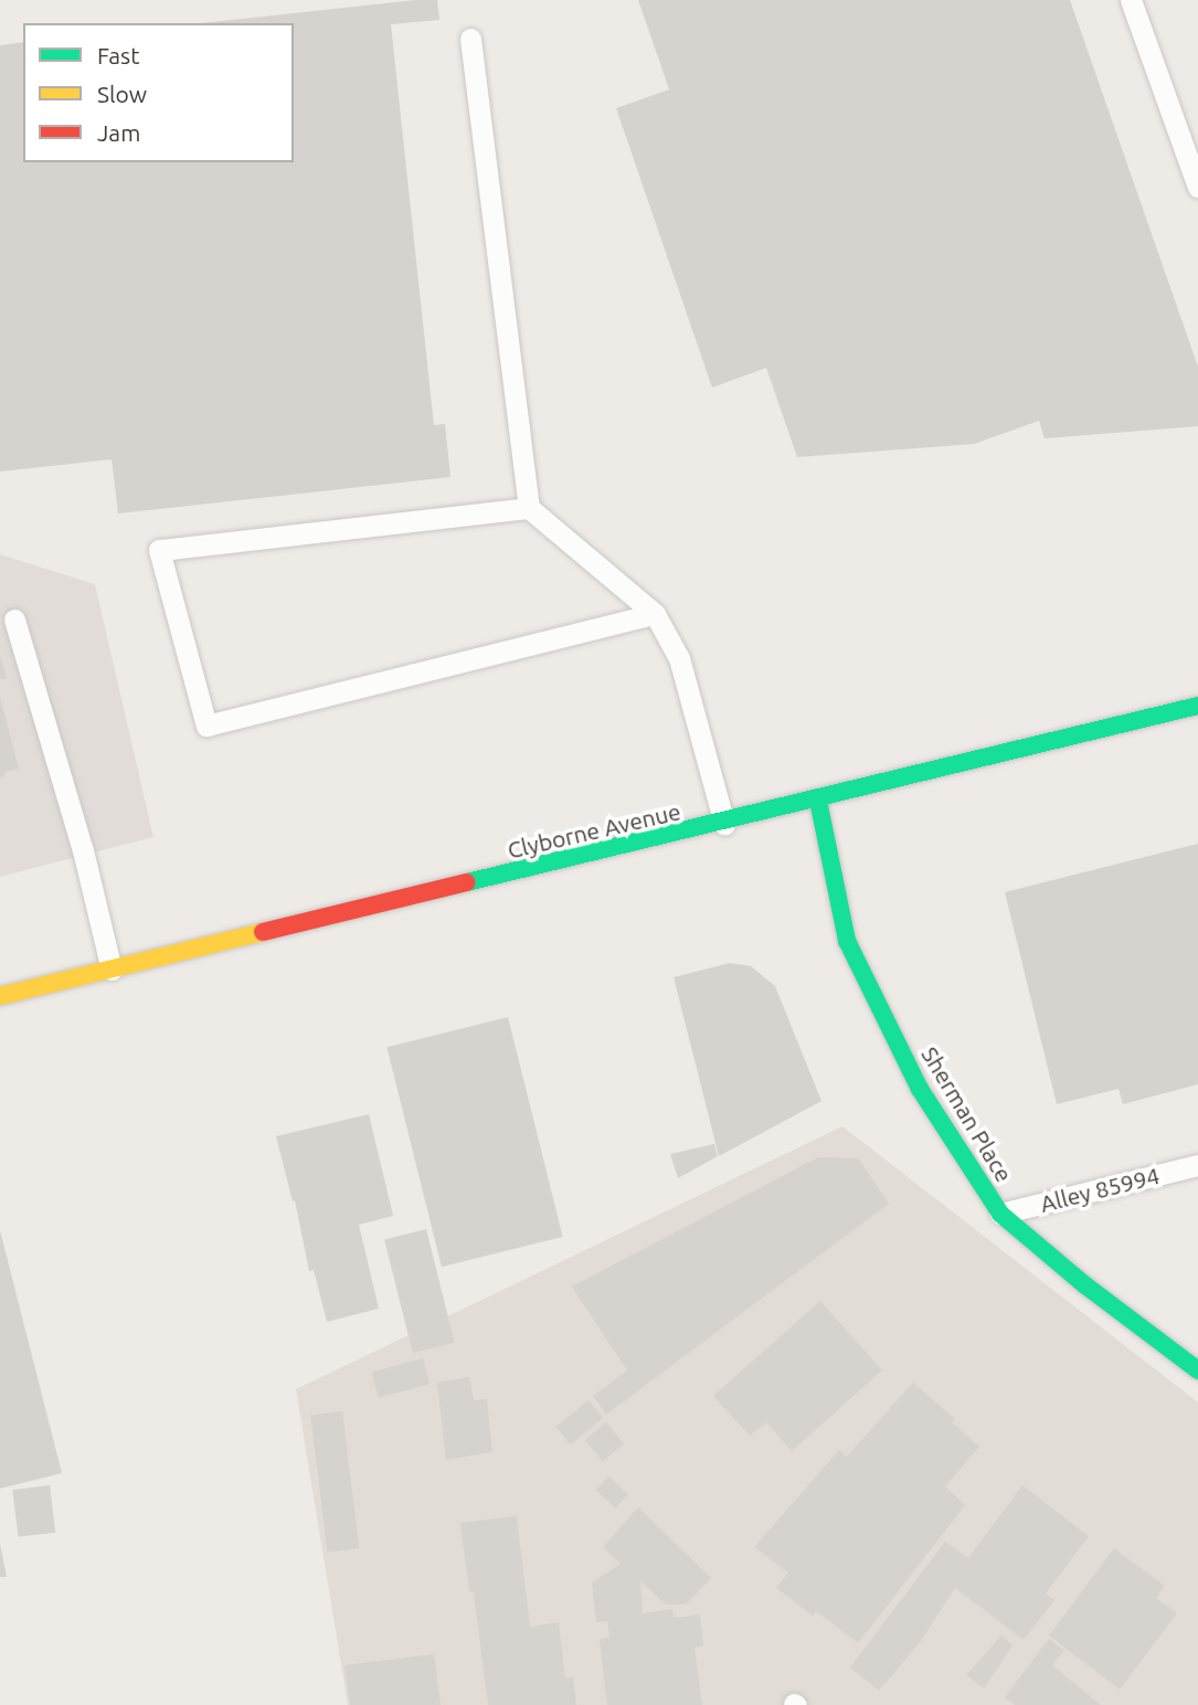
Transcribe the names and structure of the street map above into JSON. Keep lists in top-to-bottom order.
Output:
{
  "streets": {
    "main road": ["Clyborne Avenue", "Sherman Place"],
    "lane": ["Alley 85994"]
  },
  "crossings": [
    ["Clyborne Avenue", "Sherman Place"],
    ["Sherman Place", "Alley 85994"]
  ],
  "legend": ["Fast", "Slow", "Jam"]
}
